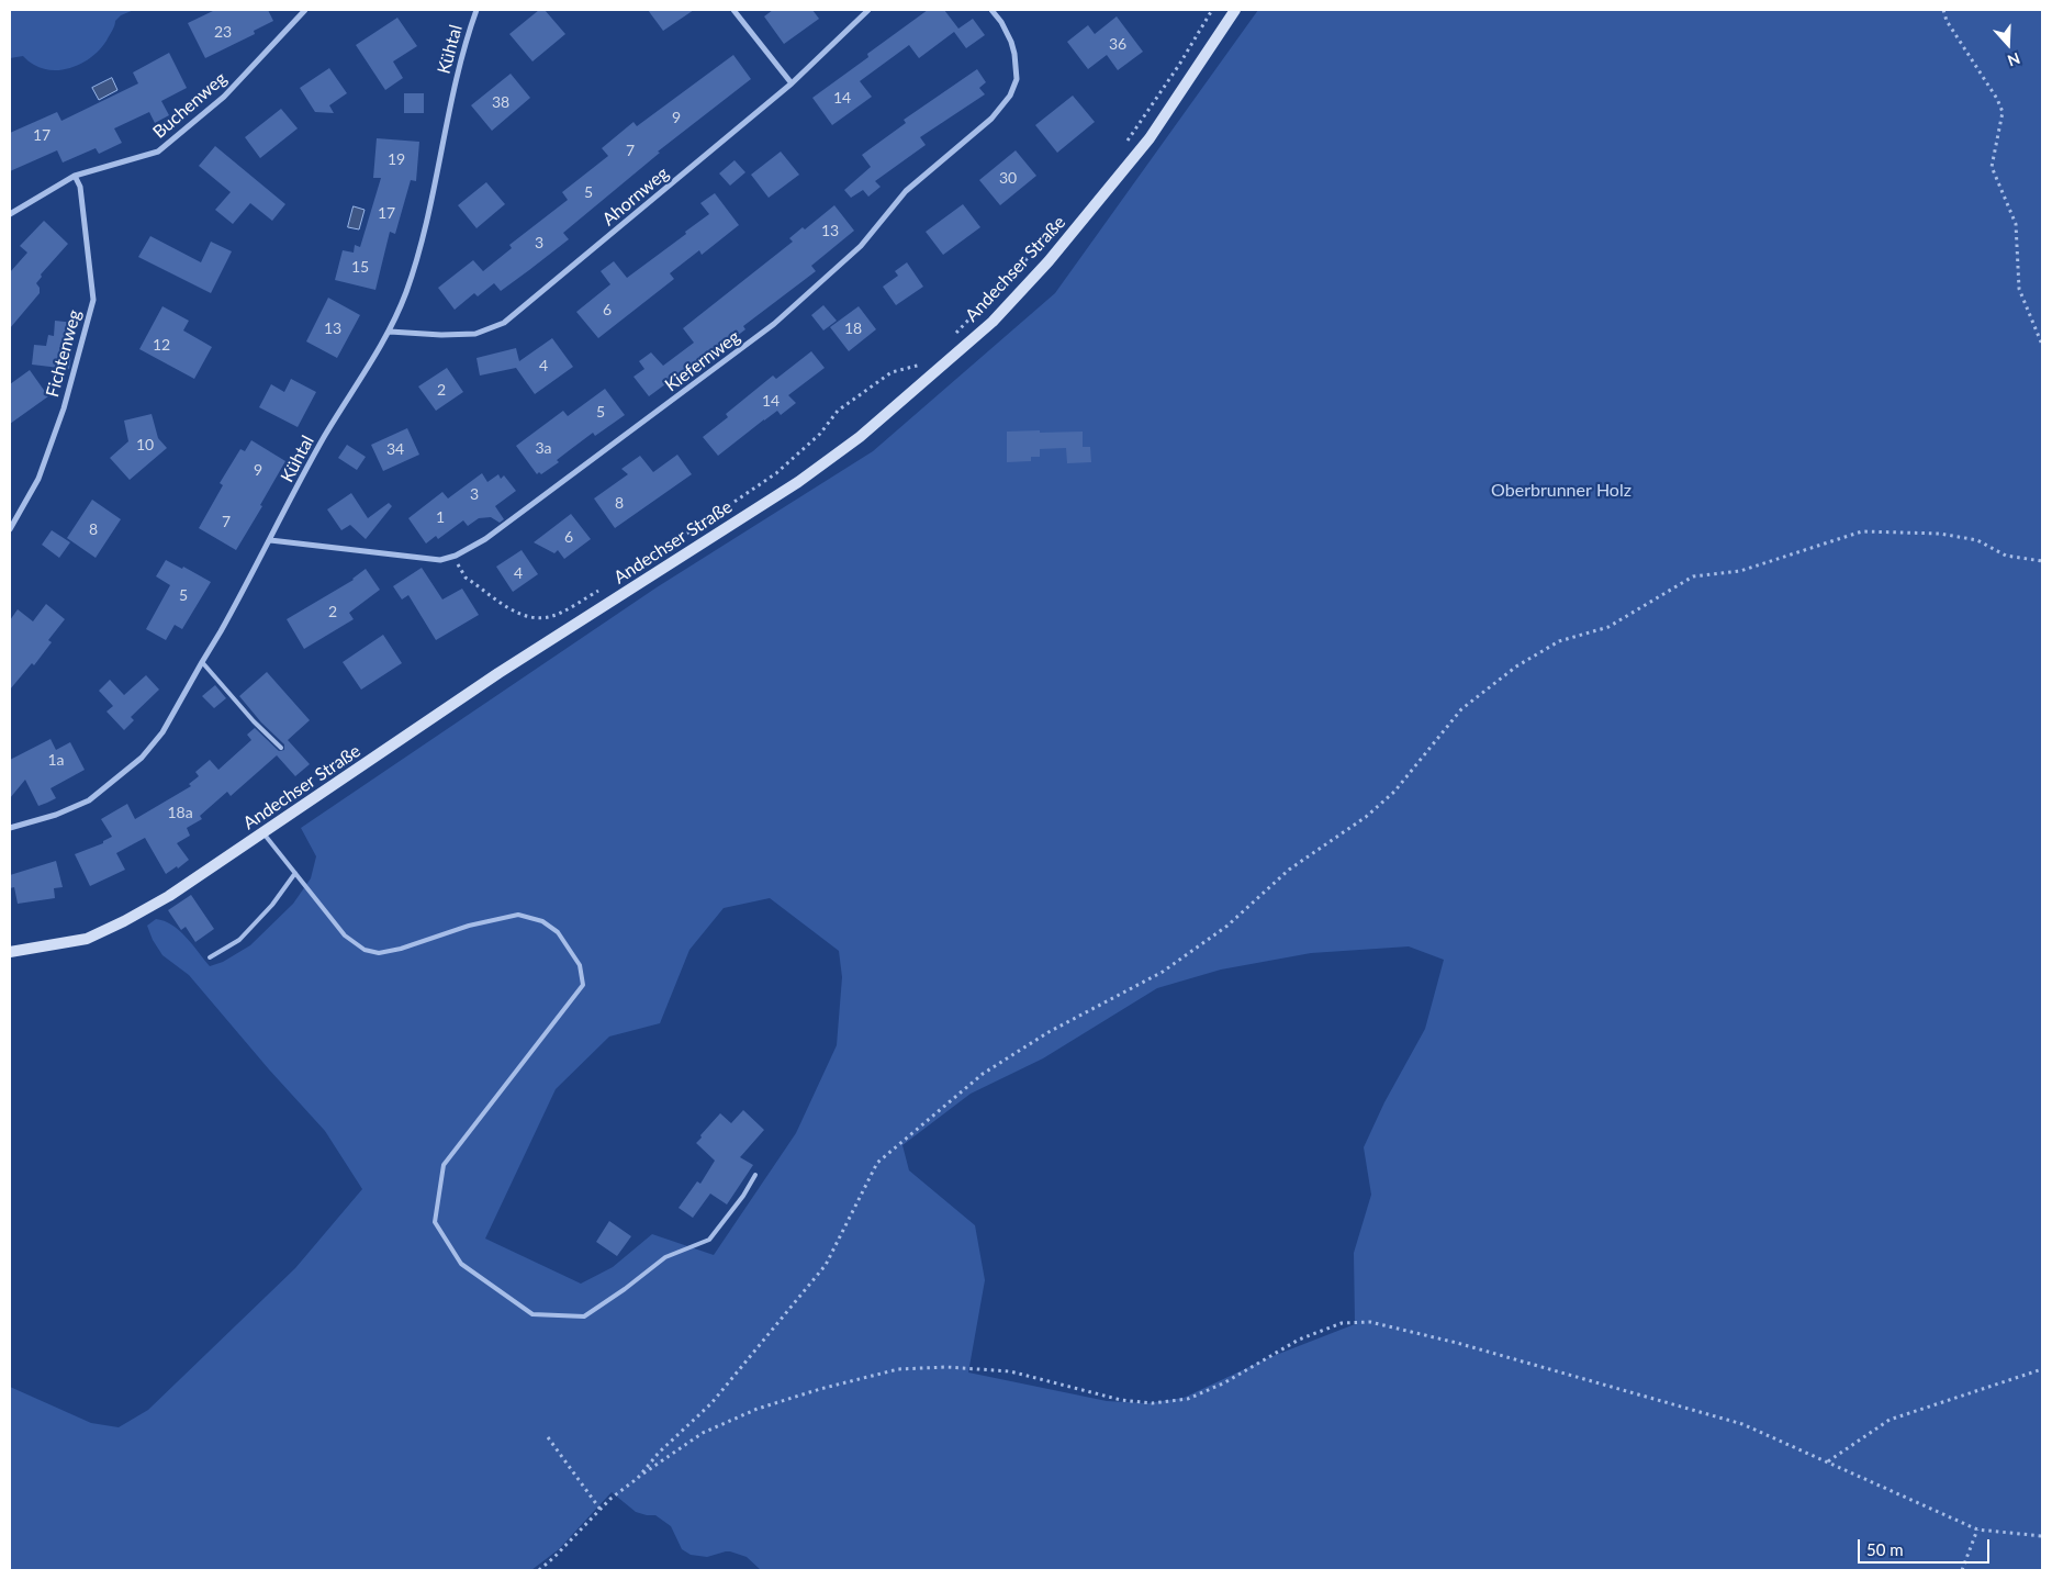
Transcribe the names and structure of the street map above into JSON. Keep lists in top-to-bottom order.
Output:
{
  "streets": {
    "street": [
      "Kühtal",
      "Buchenweg",
      "Ahornweg",
      "Andechser Straße",
      "Fichtenweg",
      "Kiefernweg"
    ]
  },
  "crossings": [
    ["Kühtal", "Ahornweg"],
    ["Kühtal", "Kiefernweg"],
    ["Buchenweg", "Fichtenweg"]
  ],
  "parks": ["Oberbrunner Holz"],
  "house_numbers": [
    "23",
    "36",
    "14",
    "38",
    "9",
    "17",
    "7",
    "19",
    "30",
    "5",
    "17",
    "13",
    "3",
    "15",
    "6",
    "13",
    "18",
    "12",
    "4",
    "2",
    "14",
    "5",
    "10",
    "3a",
    "34",
    "9",
    "3",
    "8",
    "1",
    "7",
    "8",
    "6",
    "4",
    "5",
    "2",
    "1a",
    "18a"
  ],
  "scale_bar": "50 m",
  "north": "bottom"
}
